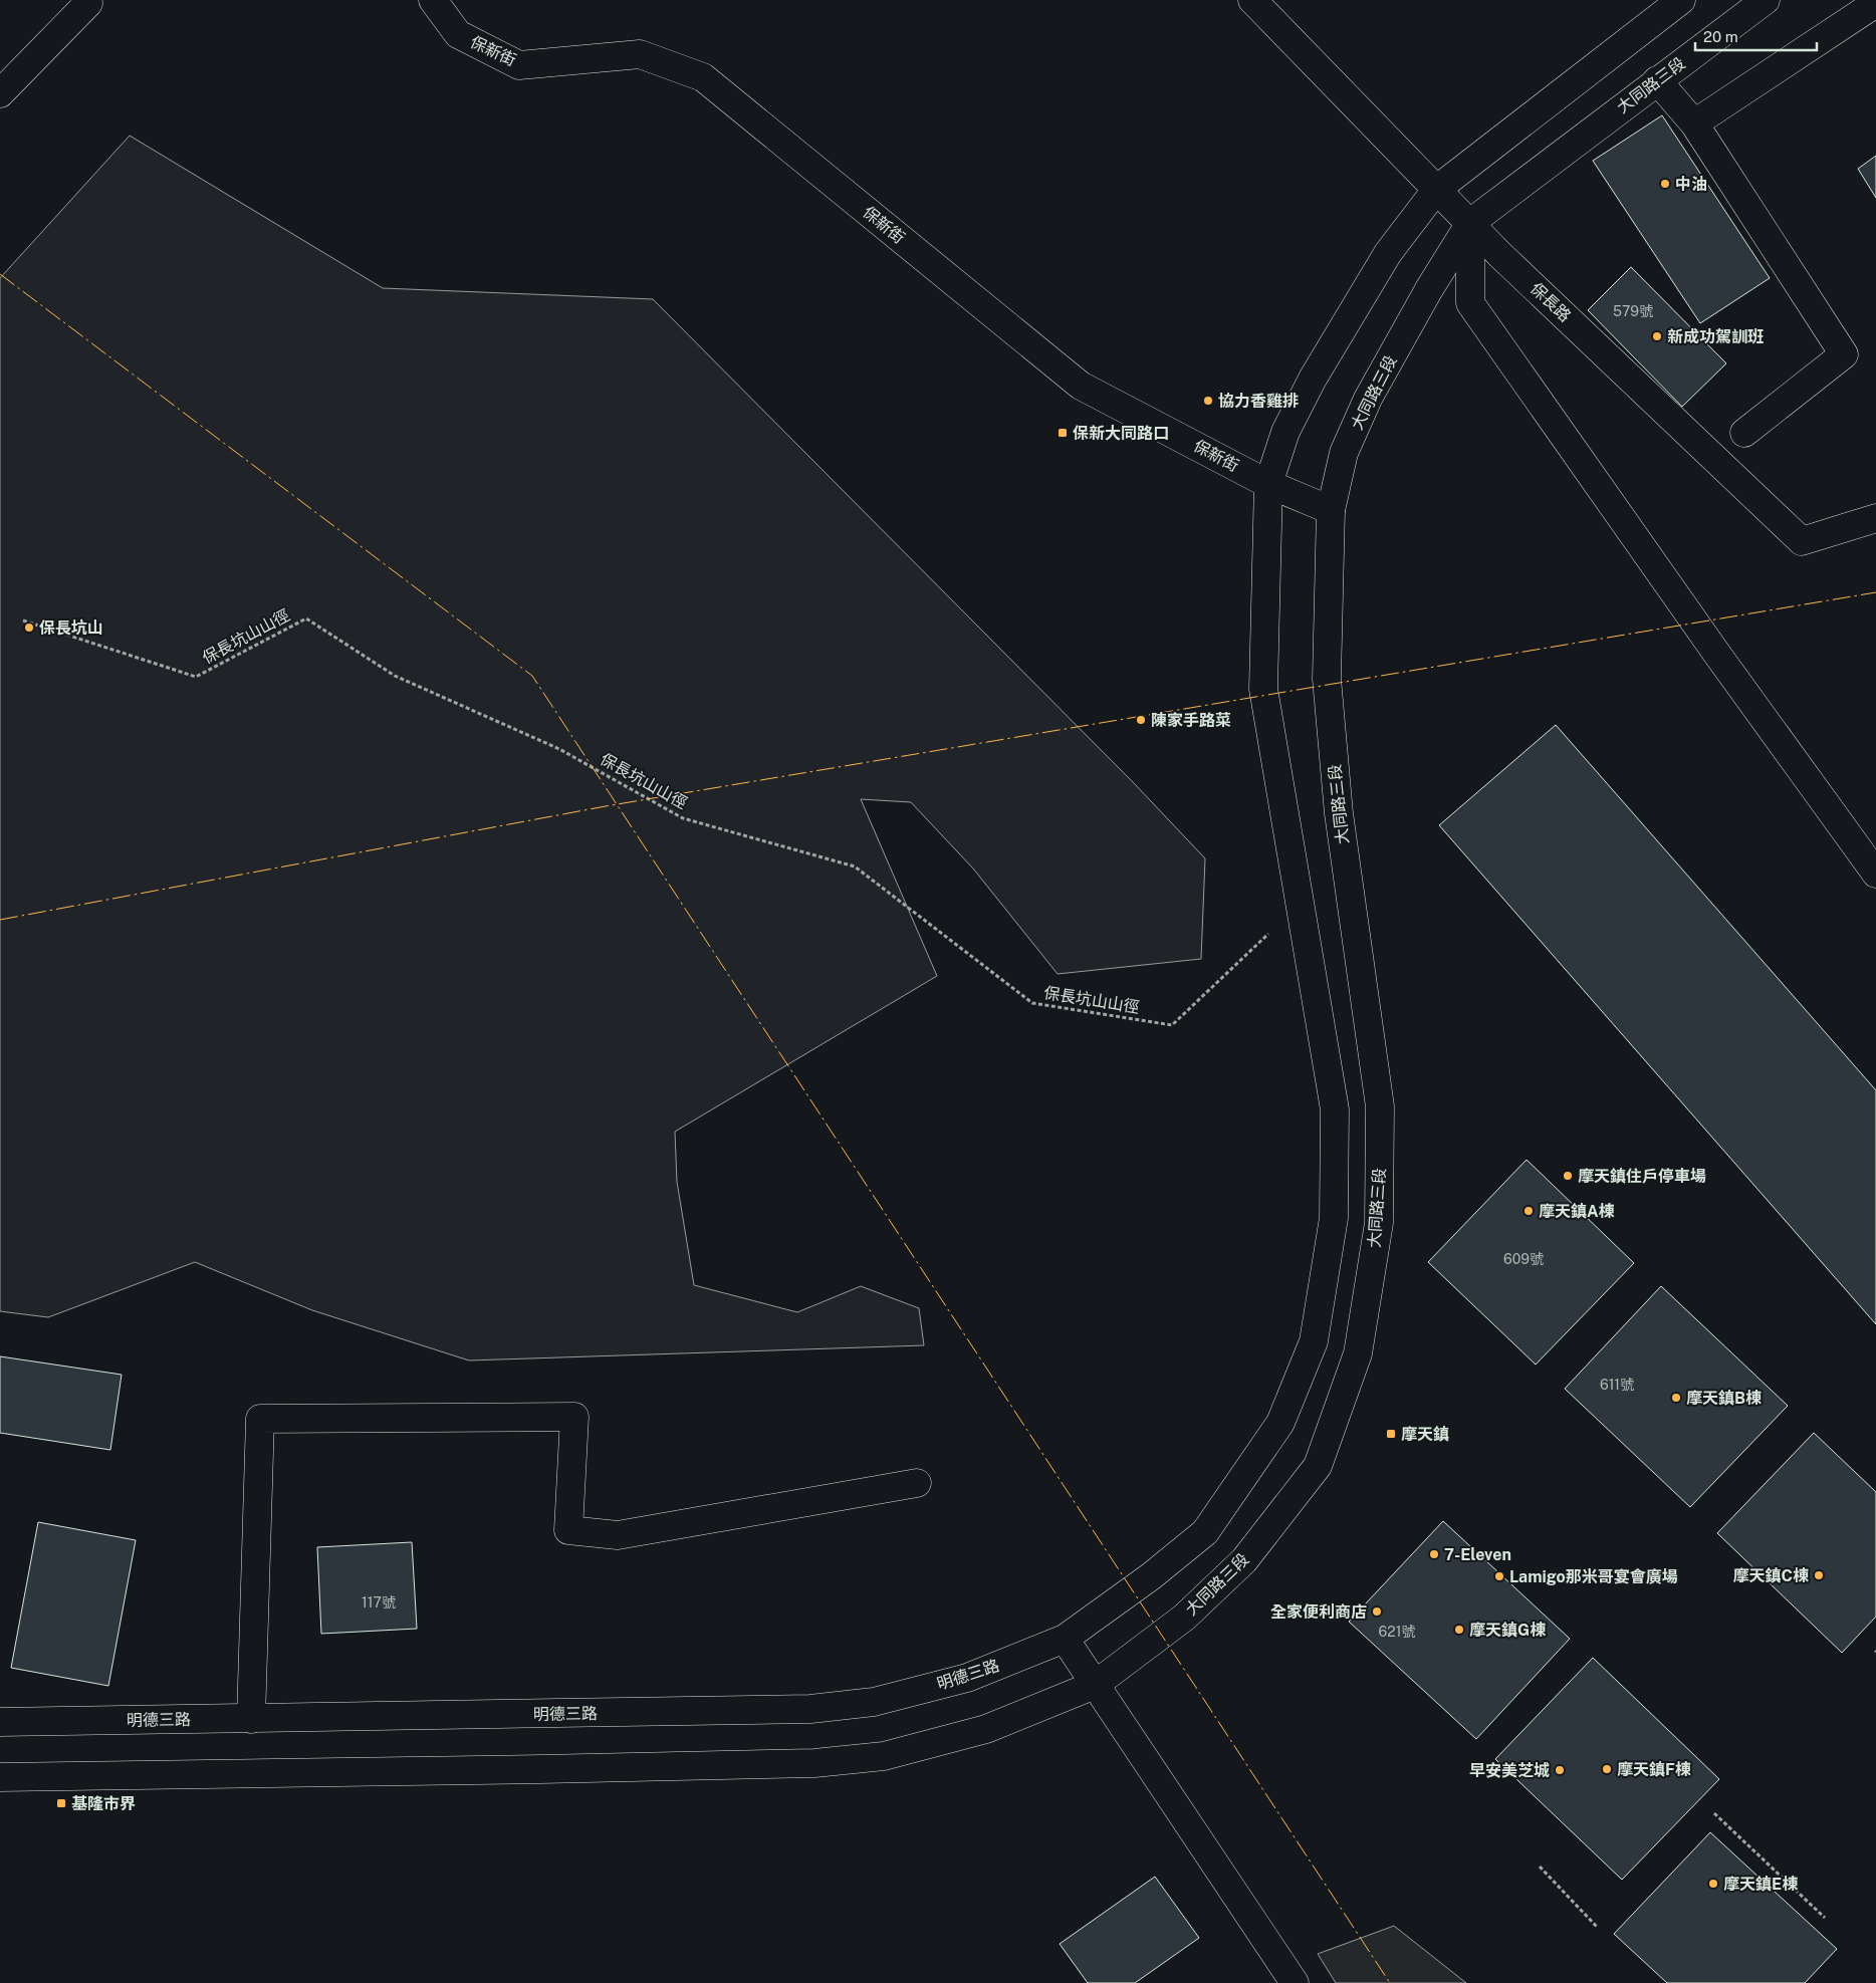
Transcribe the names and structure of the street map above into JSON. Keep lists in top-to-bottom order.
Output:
{
  "streets": {
    "main road": [
      "保新街",
      "大同路三段",
      "保長路",
      "明德三路"
    ],
    "path": ["保長坑山山徑"]
  },
  "crossings": [
    ["保新街", "大同路三段"],
    ["大同路三段", "保長路"]
  ],
  "places": {
    "other": [
      "中油",
      "新成功駕訓班",
      "協力香雞排",
      "保長坑山",
      "陳家手路菜",
      "摩天鎮住戶停車場",
      "摩天鎮A棟",
      "摩天鎮B棟",
      "7-Eleven",
      "摩天鎮C棟",
      "Lamigo那米哥宴會廣場",
      "全家便利商店",
      "摩天鎮G棟",
      "摩天鎮F棟",
      "早安美芝城",
      "摩天鎮E棟"
    ],
    "transit": ["保新大同路口", "摩天鎮", "基隆市界"]
  },
  "house_numbers": [
    "579號",
    "609號",
    "611號",
    "117號",
    "621號"
  ],
  "scale_bar": "20 m"
}
